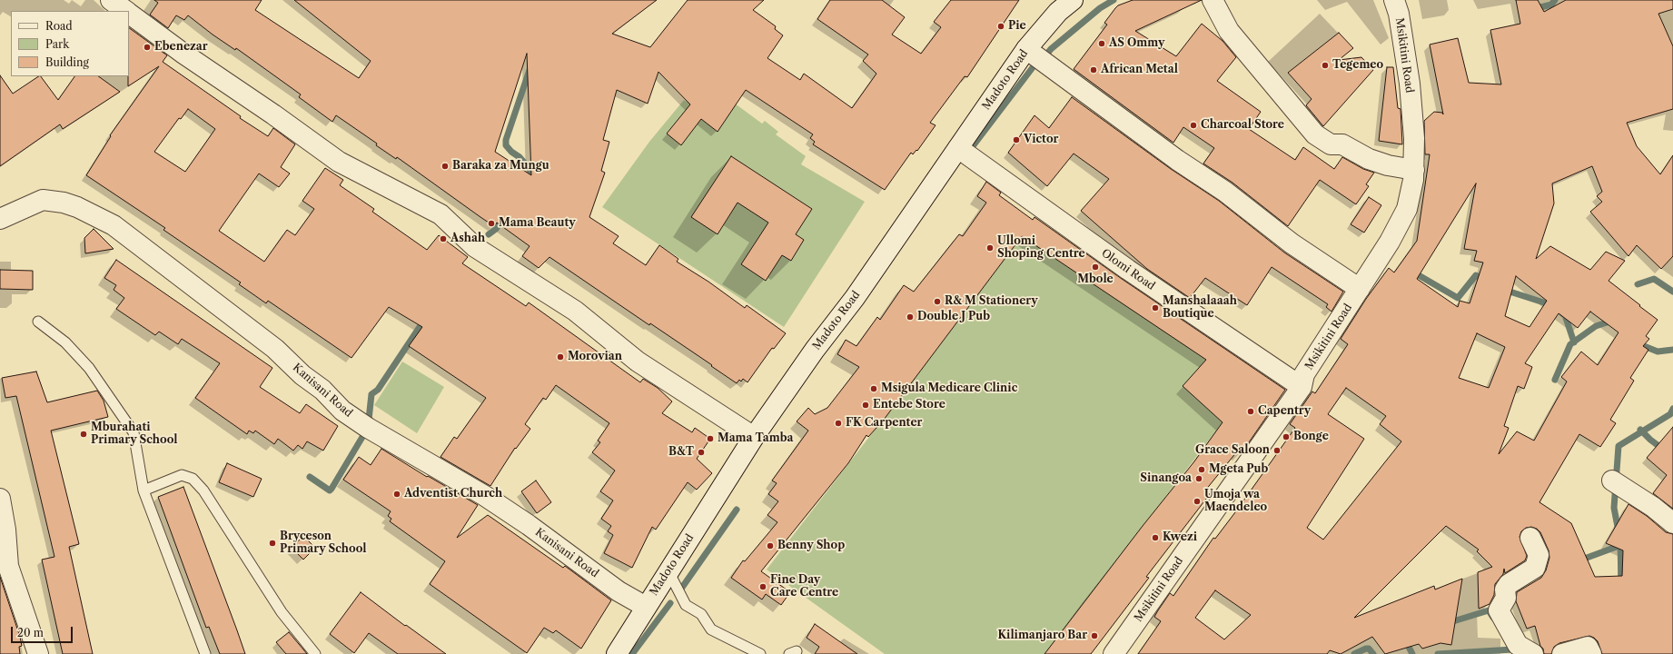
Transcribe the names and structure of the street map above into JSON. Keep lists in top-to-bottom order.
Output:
{
  "streets": {
    "street": [
      "Msikitini Road",
      "Madoto Road",
      "Olomi Road",
      "Kanisani Road"
    ]
  },
  "crossings": [
    ["Msikitini Road", "Olomi Road"],
    ["Madoto Road", "Olomi Road"],
    ["Madoto Road", "Kanisani Road"]
  ],
  "places": [
    "Pie",
    "AS Ommy",
    "Ebenezar",
    "Tegemeo",
    "African Metal",
    "Charcoal Store",
    "Victor",
    "Baraka za Mungu",
    "Mama Beauty",
    "Ashah",
    "Ullomi Shoping Centre",
    "Mbole",
    "R& M Stationery",
    "Manshalaaah Boutique",
    "Double J Pub",
    "Morovian",
    "Msigula Medicare Clinic",
    "Entebe Store",
    "Capentry",
    "FK Carpenter",
    "Mburahati Primary School",
    "Bonge",
    "Mama Tamba",
    "Grace Saloon",
    "B&T",
    "Mgeta Pub",
    "Sinangoa",
    "Adventist Church",
    "Umoja wa Maendeleo",
    "Kwezi",
    "Bryceson Primary School",
    "Benny Shop",
    "Fine Day Care Centre",
    "Kilimanjaro Bar"
  ],
  "legend": ["Road", "Park", "Building"],
  "scale_bar": "20 m"
}
